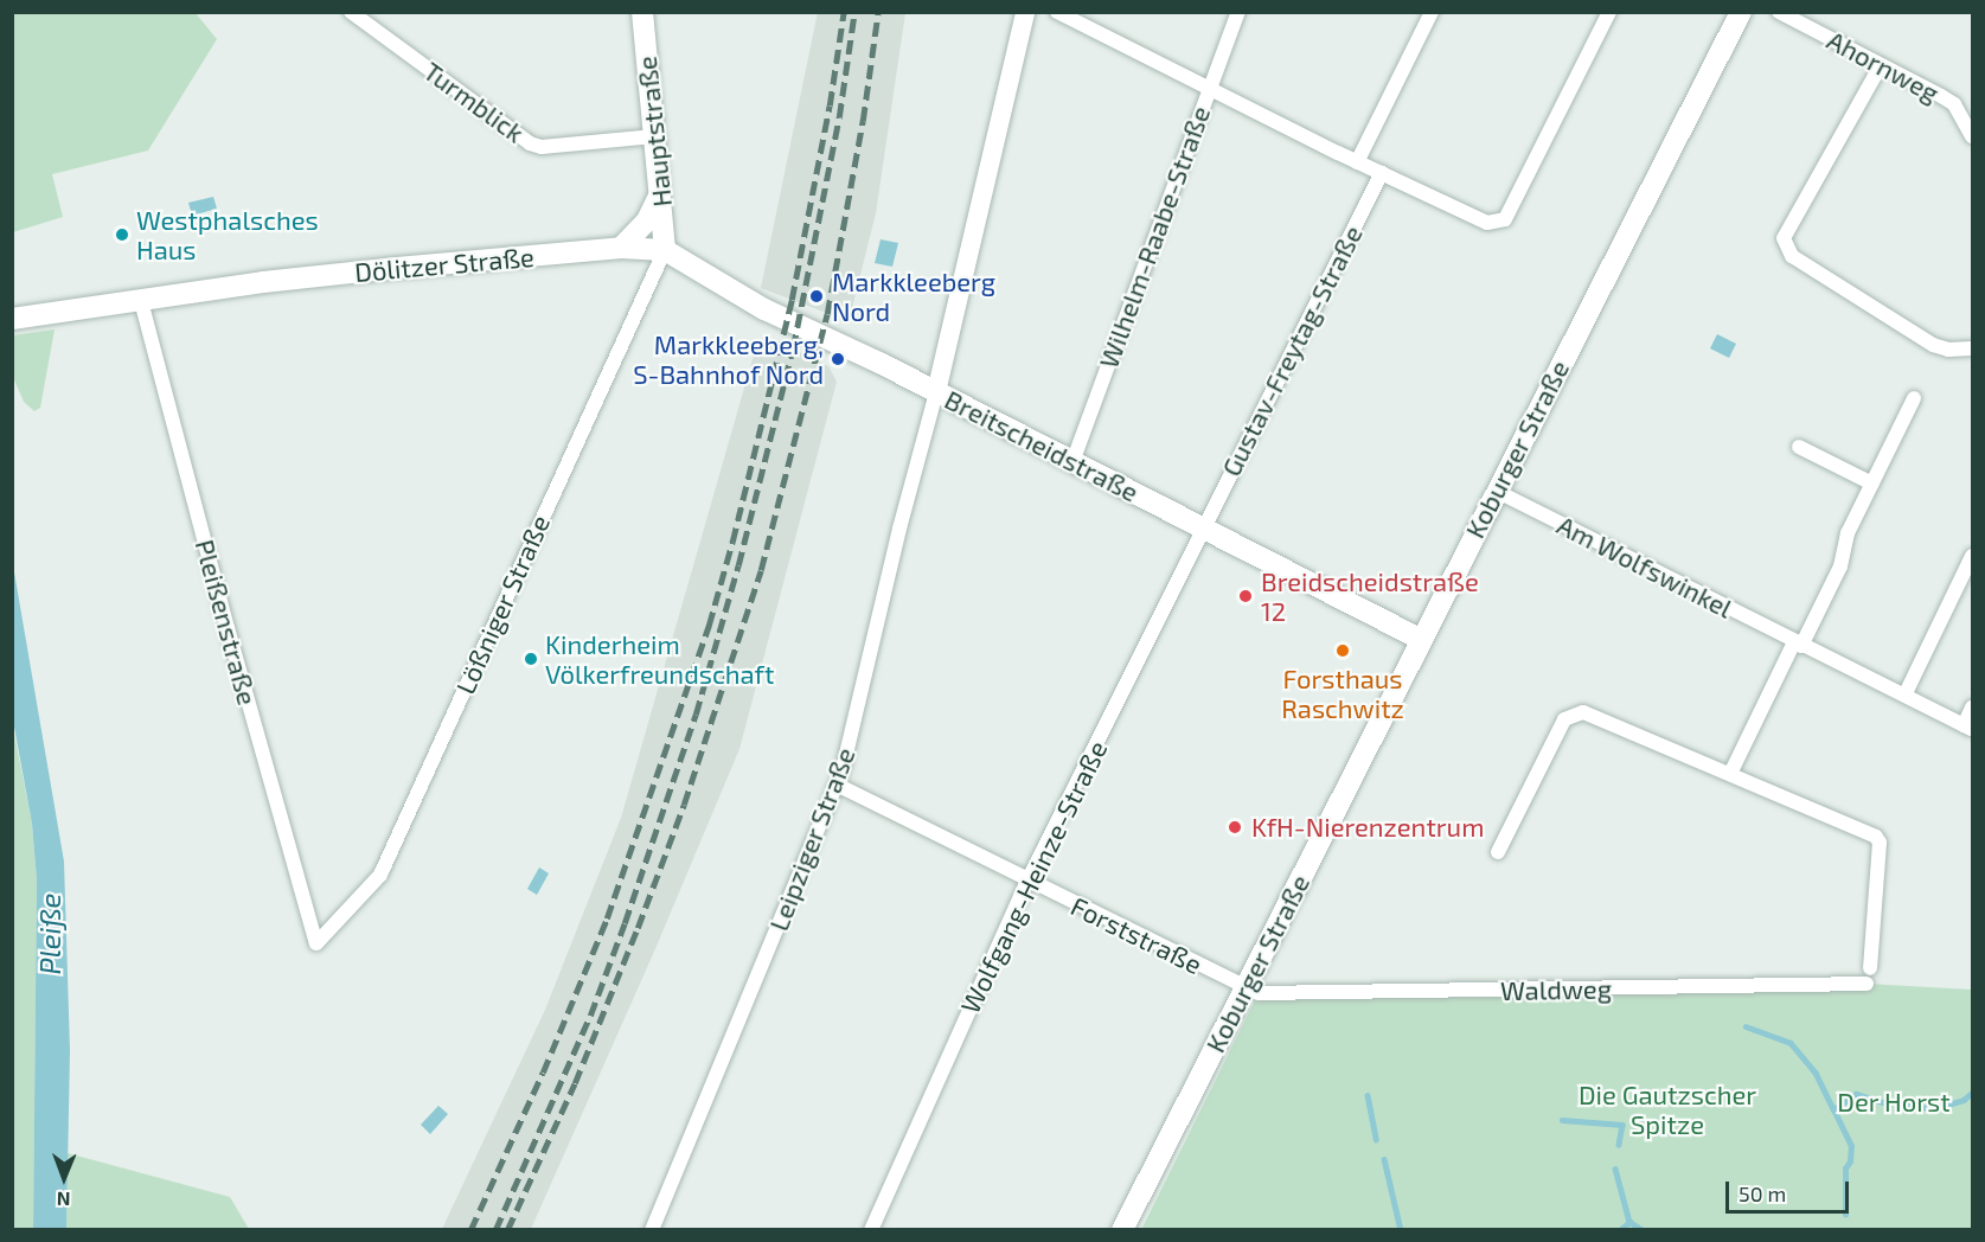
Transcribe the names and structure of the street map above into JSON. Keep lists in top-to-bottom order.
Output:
{
  "streets": {
    "main road": [
      "Hauptstraße",
      "Dölitzer Straße",
      "Breitscheidstraße",
      "Koburger Straße"
    ],
    "street": [
      "Ahornweg",
      "Turmblick",
      "Wilhelm-Raabe-Straße",
      "Gustav-Freytag-Straße",
      "Am Wolfswinkel",
      "Lößniger Straße",
      "Pleißenstraße",
      "Leipziger Straße",
      "Wolfgang-Heinze-Straße",
      "Forststraße",
      "Waldweg"
    ]
  },
  "crossings": [
    ["Turmblick", "Hauptstraße"],
    ["Hauptstraße", "Dölitzer Straße"],
    ["Hauptstraße", "Breitscheidstraße"],
    ["Hauptstraße", "Lößniger Straße"],
    ["Wilhelm-Raabe-Straße", "Breitscheidstraße"],
    ["Dölitzer Straße", "Breitscheidstraße"],
    ["Dölitzer Straße", "Lößniger Straße"],
    ["Dölitzer Straße", "Pleißenstraße"],
    ["Gustav-Freytag-Straße", "Breitscheidstraße"],
    ["Gustav-Freytag-Straße", "Wolfgang-Heinze-Straße"],
    ["Breitscheidstraße", "Koburger Straße"],
    ["Breitscheidstraße", "Lößniger Straße"],
    ["Breitscheidstraße", "Leipziger Straße"],
    ["Breitscheidstraße", "Wolfgang-Heinze-Straße"],
    ["Koburger Straße", "Am Wolfswinkel"],
    ["Koburger Straße", "Forststraße"],
    ["Koburger Straße", "Waldweg"],
    ["Lößniger Straße", "Pleißenstraße"],
    ["Leipziger Straße", "Forststraße"],
    ["Wolfgang-Heinze-Straße", "Forststraße"],
    ["Forststraße", "Waldweg"]
  ],
  "water": ["Pleiße"],
  "parks": ["Die Gautzscher Spitze", "Der Horst"],
  "places": [
    "Westphalsches Haus",
    "Markkleeberg Nord",
    "Markkleeberg, S-Bahnhof Nord",
    "Breidscheidstraße 12",
    "Forsthaus Raschwitz",
    "Kinderheim Völkerfreundschaft",
    "KfH-Nierenzentrum"
  ],
  "scale_bar": "50 m",
  "north": "bottom"
}
